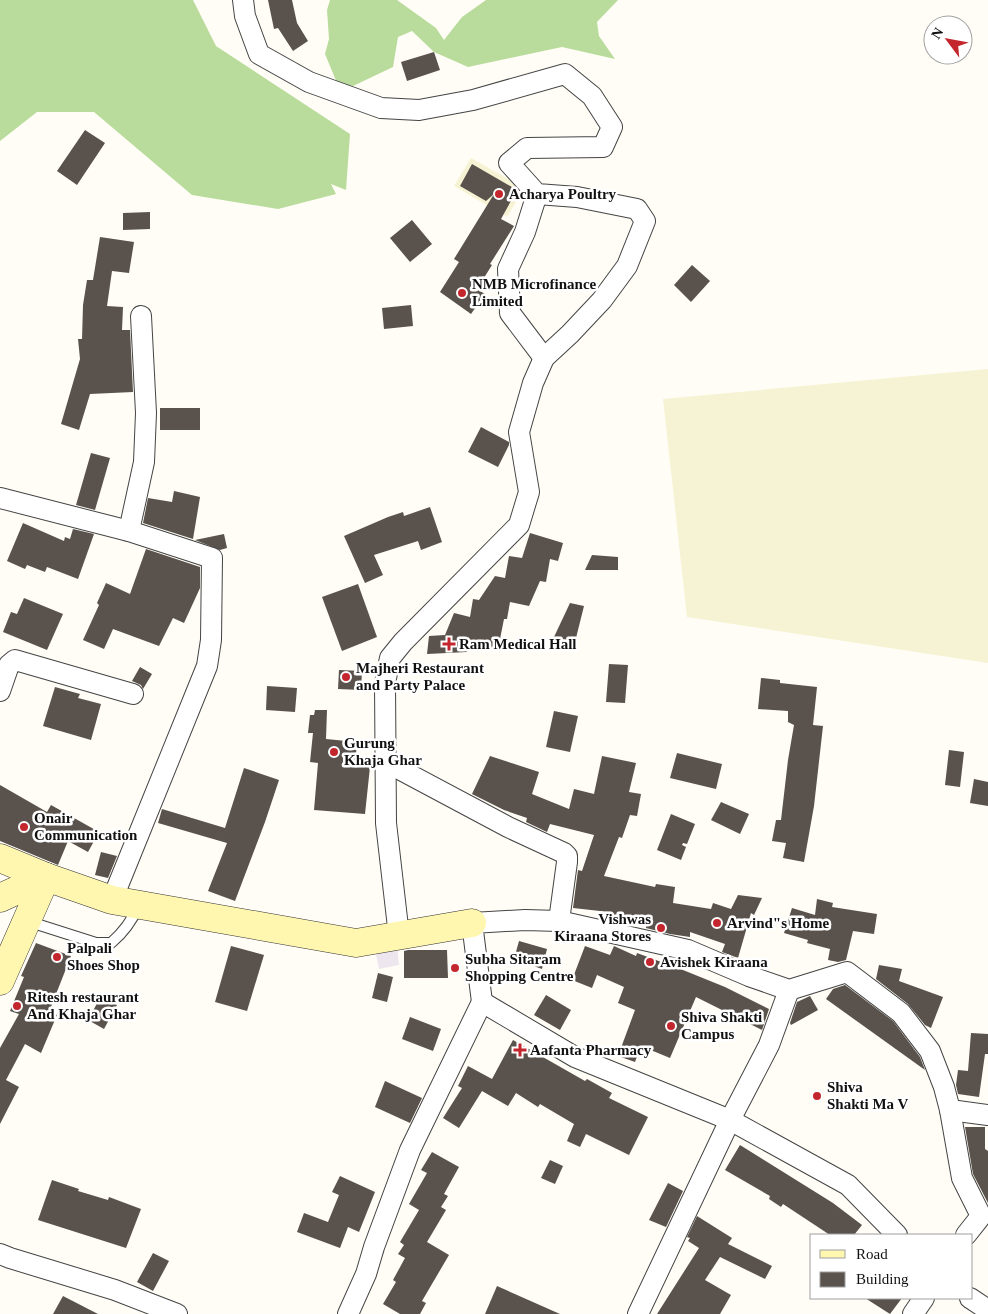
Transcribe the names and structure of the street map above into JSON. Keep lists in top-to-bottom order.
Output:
{
  "places": {
    "other": [
      "Acharya Poultry",
      "NMB Microfinance Limited",
      "Majheri Restaurant and Party Palace",
      "Gurung Khaja Ghar",
      "Onair Communication",
      "Arvind\"s Home",
      "Vishwas Kiraana Stores",
      "Palpali Shoes Shop",
      "Avishek Kiraana",
      "Subha Sitaram Shopping Centre",
      "Ritesh restaurant And Khaja Ghar",
      "Shiva Shakti Campus",
      "Shiva Shakti Ma V"
    ],
    "health": ["Ram Medical Hall", "Aafanta Pharmacy"]
  },
  "legend": ["Road", "Building"],
  "north": "top left"
}
